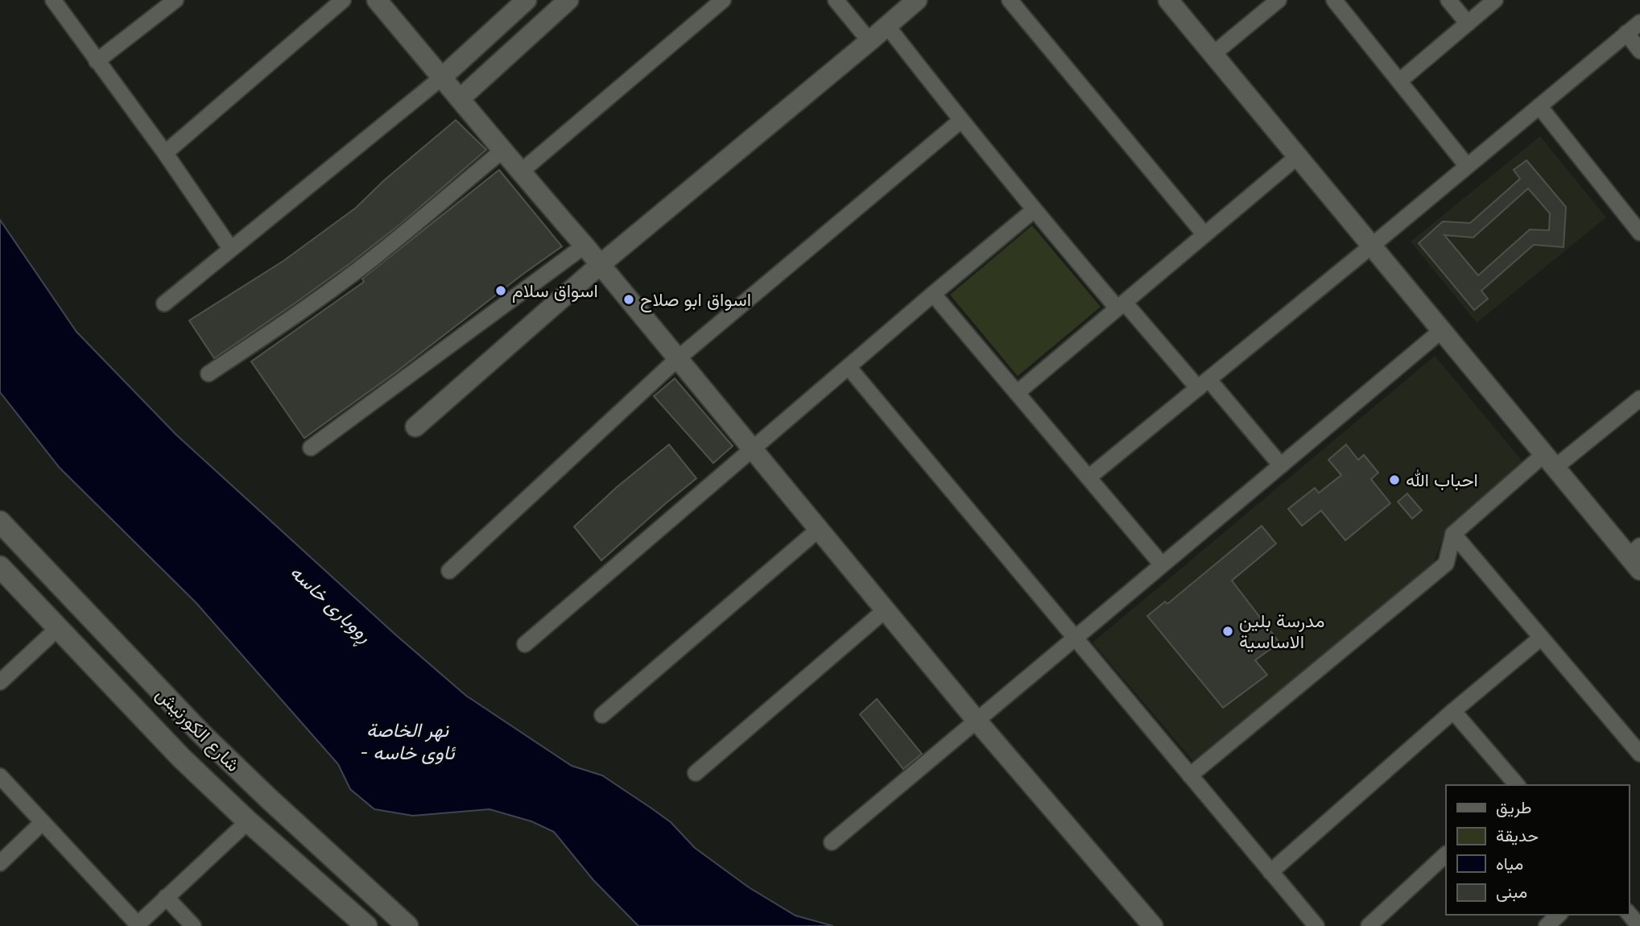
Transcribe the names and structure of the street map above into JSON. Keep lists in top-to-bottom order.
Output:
{
  "streets": {
    "main road": ["شارع الكورنيش"]
  },
  "water": ["ڕووباری خاسە", "نهر الخاصة - ئاوی خاسە"],
  "places": [
    "اسواق سلام",
    "اسواق ابو صلاح",
    "احباب الله",
    "مدرسة بلين الاساسية"
  ],
  "legend": [
    "طريق",
    "حديقة",
    "مياه",
    "مبنى"
  ]
}
